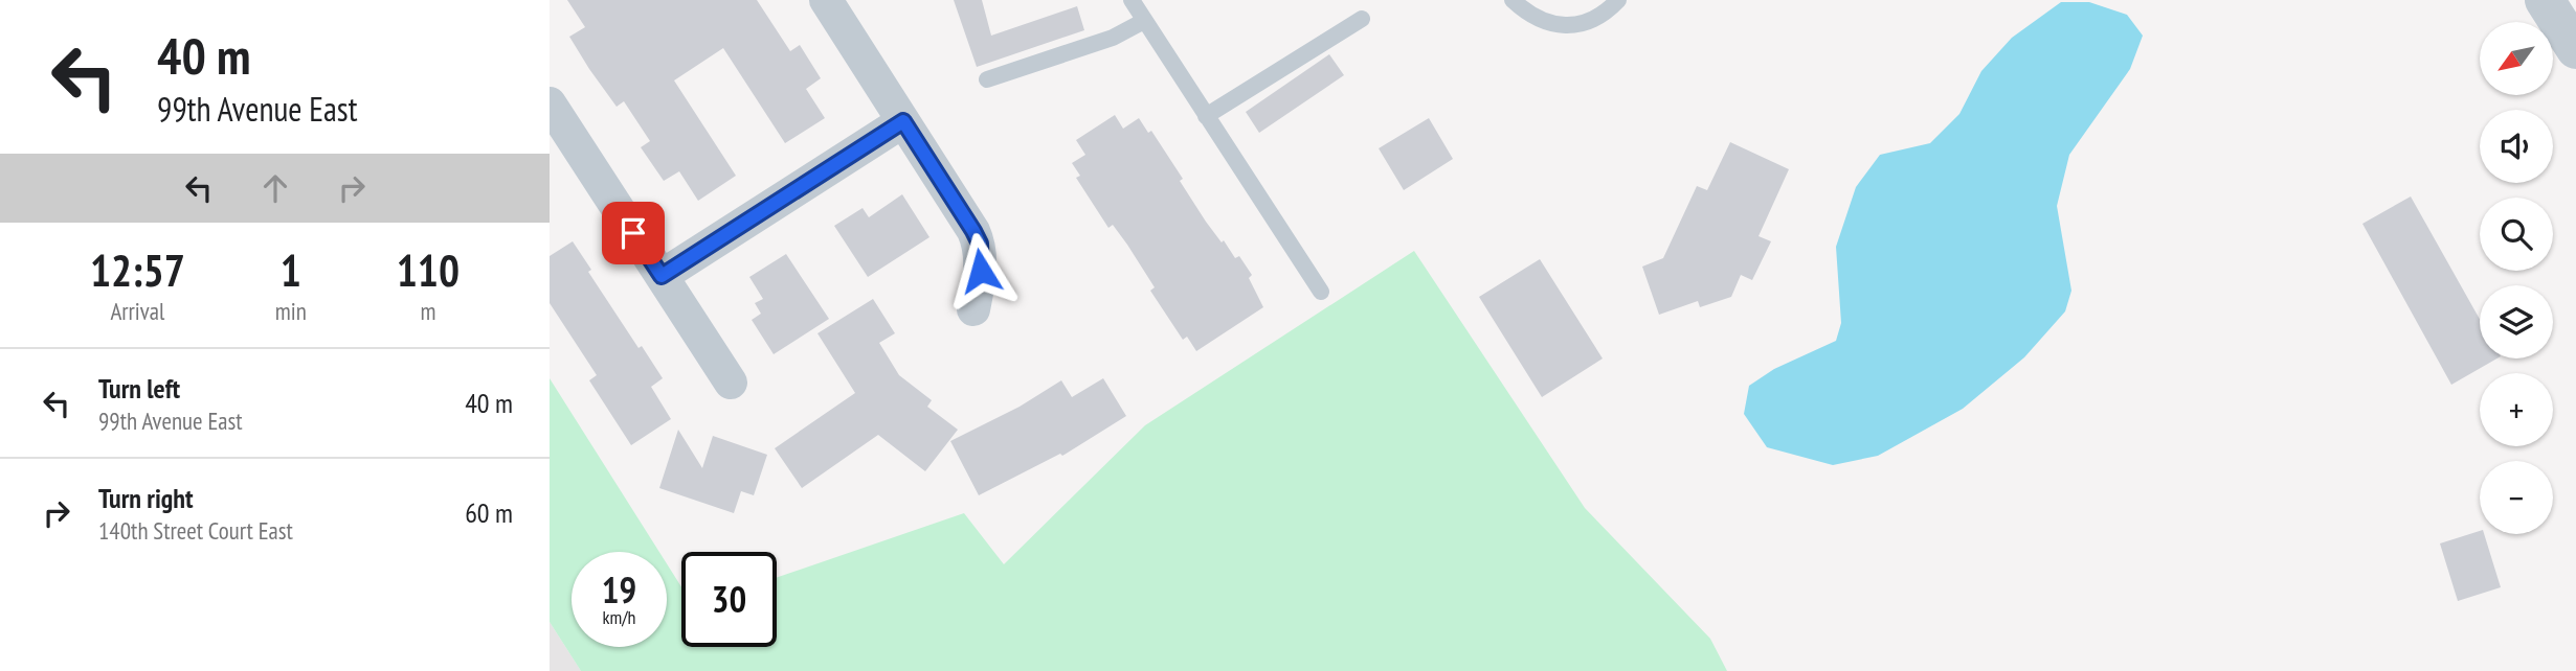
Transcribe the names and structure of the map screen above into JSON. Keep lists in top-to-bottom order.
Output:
{
  "north": "bottom left",
  "page": {
    "turn": ["40 m", "99th Avenue East"],
    "map_buttons": ["+", "−"],
    "eta": [
      "12:57",
      "Arrival",
      "1",
      "min",
      "110",
      "m"
    ],
    "list": [
      {
        "name": "Turn left",
        "note": "99th Avenue East",
        "value": "40 m"
      },
      {
        "name": "Turn right",
        "note": "140th Street Court East",
        "value": "60 m"
      }
    ],
    "speed": "19 km/h",
    "limit": "30"
  }
}
